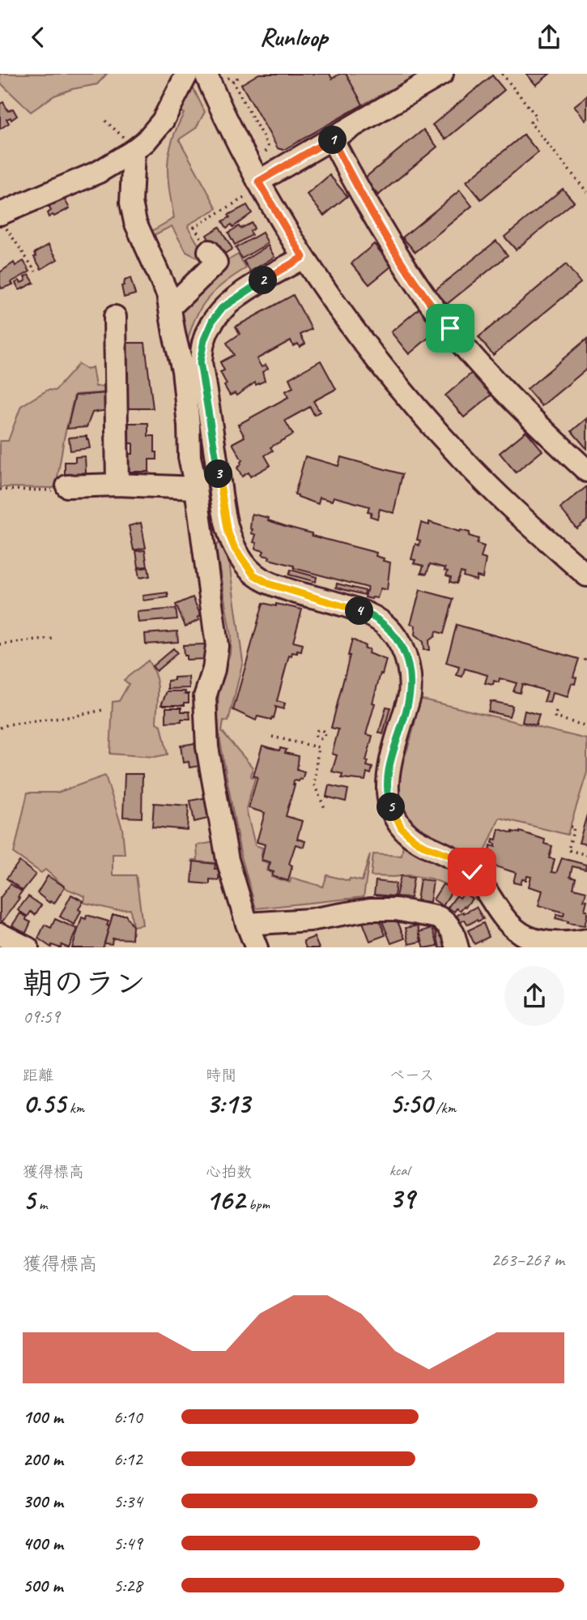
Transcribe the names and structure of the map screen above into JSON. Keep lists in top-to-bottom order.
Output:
{
  "page": {
    "header": "Runloop",
    "pins": [
      "1",
      "2",
      "3",
      "4",
      "5"
    ],
    "heading": ["朝のラン", "09:59"],
    "stats": [
      ["距離", "0.55 km"],
      ["時間", "3:13"],
      ["ペース", "5:50 /km"],
      ["獲得標高", "5 m"],
      ["心拍数", "162 bpm"],
      ["kcal", "39"]
    ],
    "chart": ["獲得標高", "263–267 m"],
    "list": [
      {
        "name": "100 m",
        "note": "6:10"
      },
      {
        "name": "200 m",
        "note": "6:12"
      },
      {
        "name": "300 m",
        "note": "5:34"
      },
      {
        "name": "400 m",
        "note": "5:49"
      },
      {
        "name": "500 m",
        "note": "5:28"
      }
    ]
  }
}
